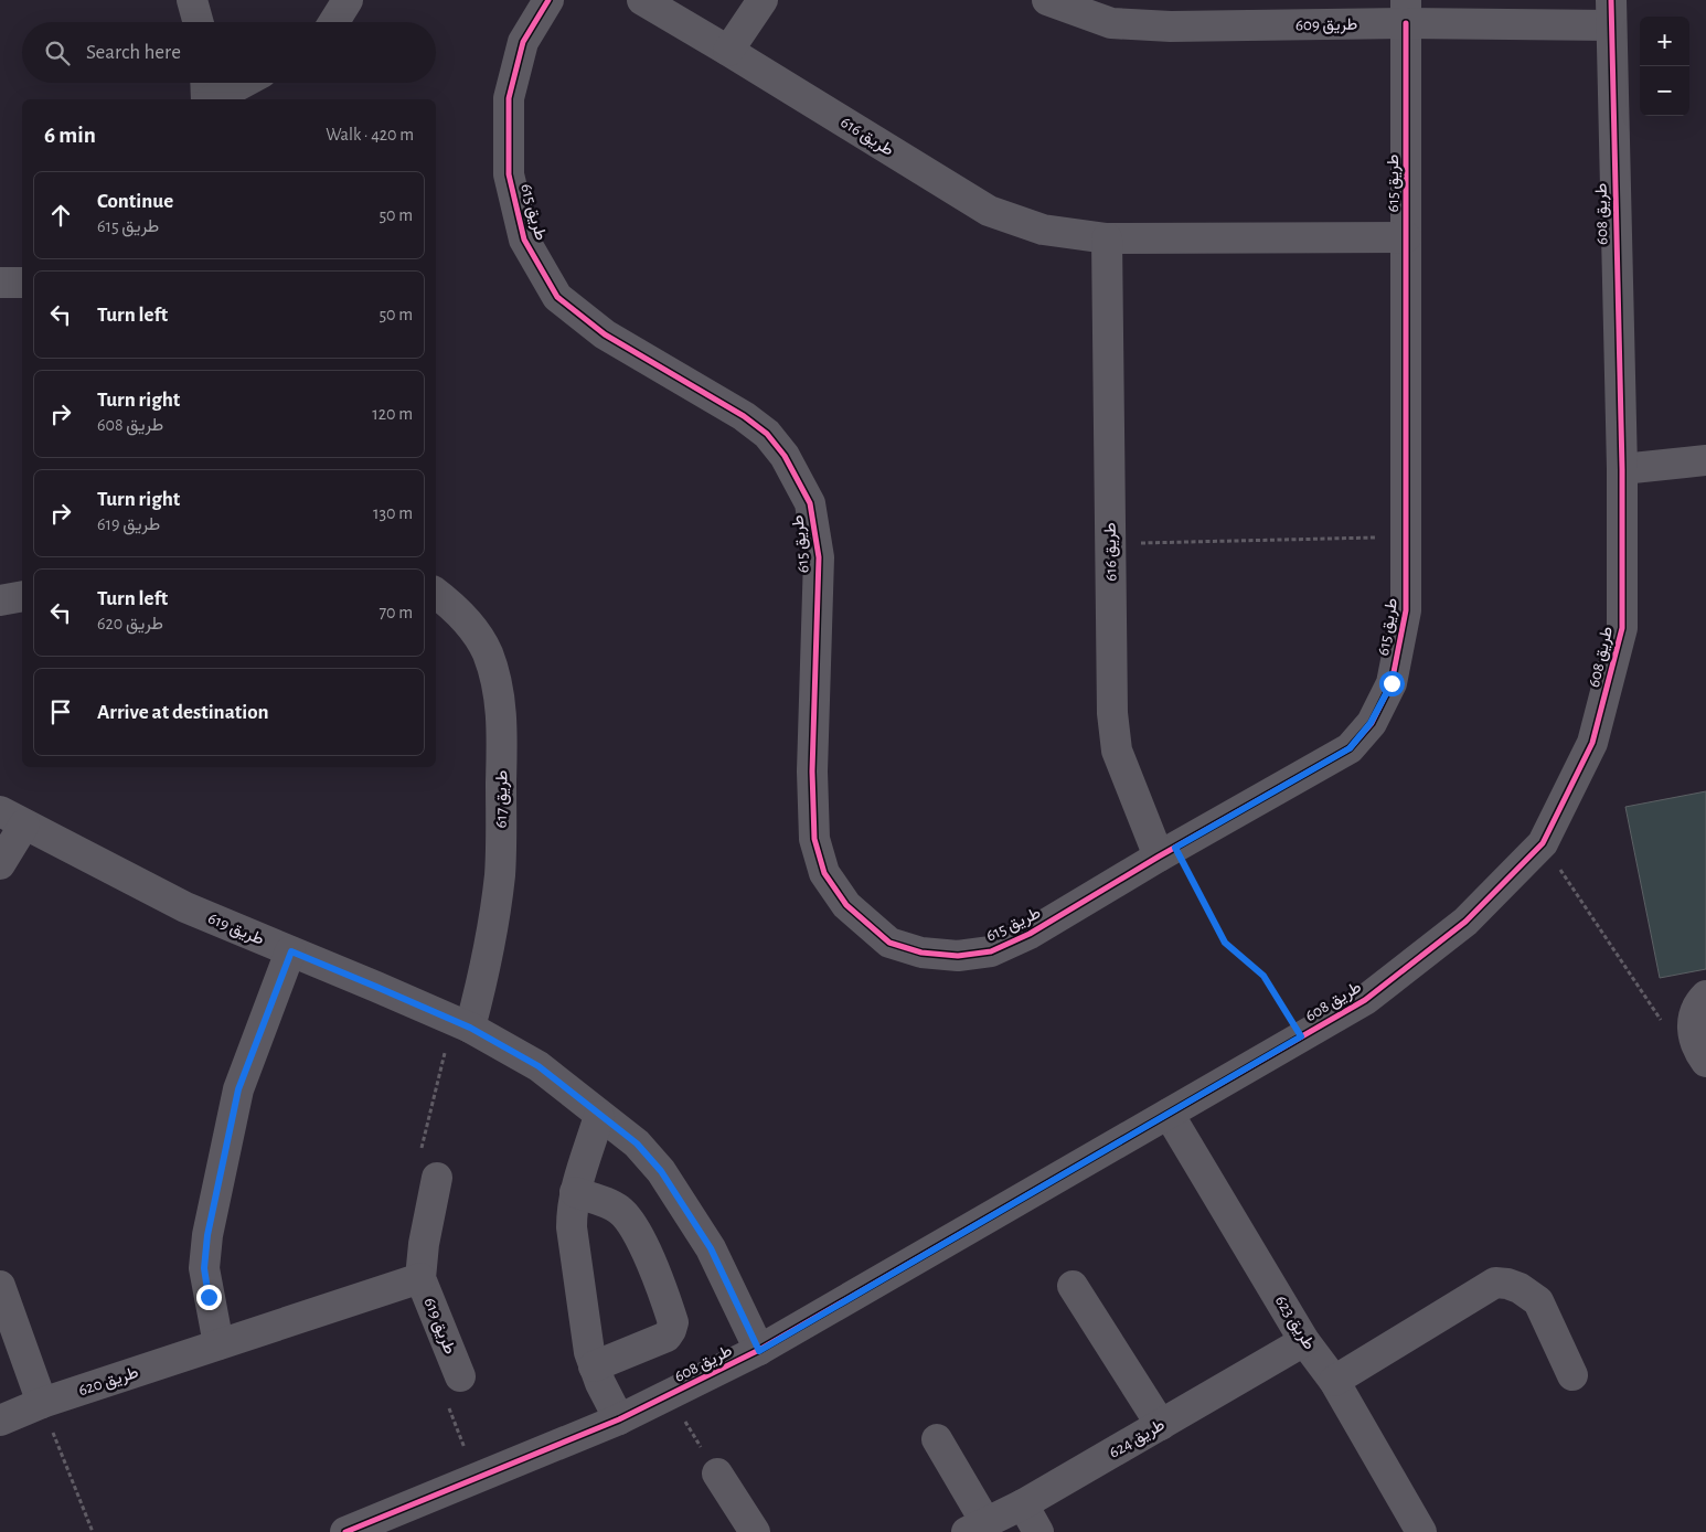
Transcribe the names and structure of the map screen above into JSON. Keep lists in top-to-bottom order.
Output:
{
  "streets": {
    "street": [
      "طريق 609",
      "طريق 616",
      "طريق 615",
      "طريق 608",
      "طريق 617",
      "طريق 619",
      "طريق 623",
      "طريق 620",
      "طريق 624"
    ]
  },
  "crossings": [
    ["طريق 609", "طريق 615"],
    ["طريق 609", "طريق 608"],
    ["طريق 616", "طريق 615"],
    ["طريق 608", "طريق 619"],
    ["طريق 608", "طريق 623"],
    ["طريق 617", "طريق 619"],
    ["طريق 619", "طريق 620"],
    ["طريق 623", "طريق 624"]
  ],
  "page": {
    "map_buttons": ["+", "−"],
    "search": "Search here",
    "heading": ["6 min", "Walk · 420 m"],
    "list": [
      ["Continue", "طريق 615", "50 m"],
      ["Turn left", "50 m"],
      ["Turn right", "طريق 608", "120 m"],
      ["Turn right", "طريق 619", "130 m"],
      ["Turn left", "طريق 620", "70 m"],
      "Arrive at destination"
    ]
  }
}
